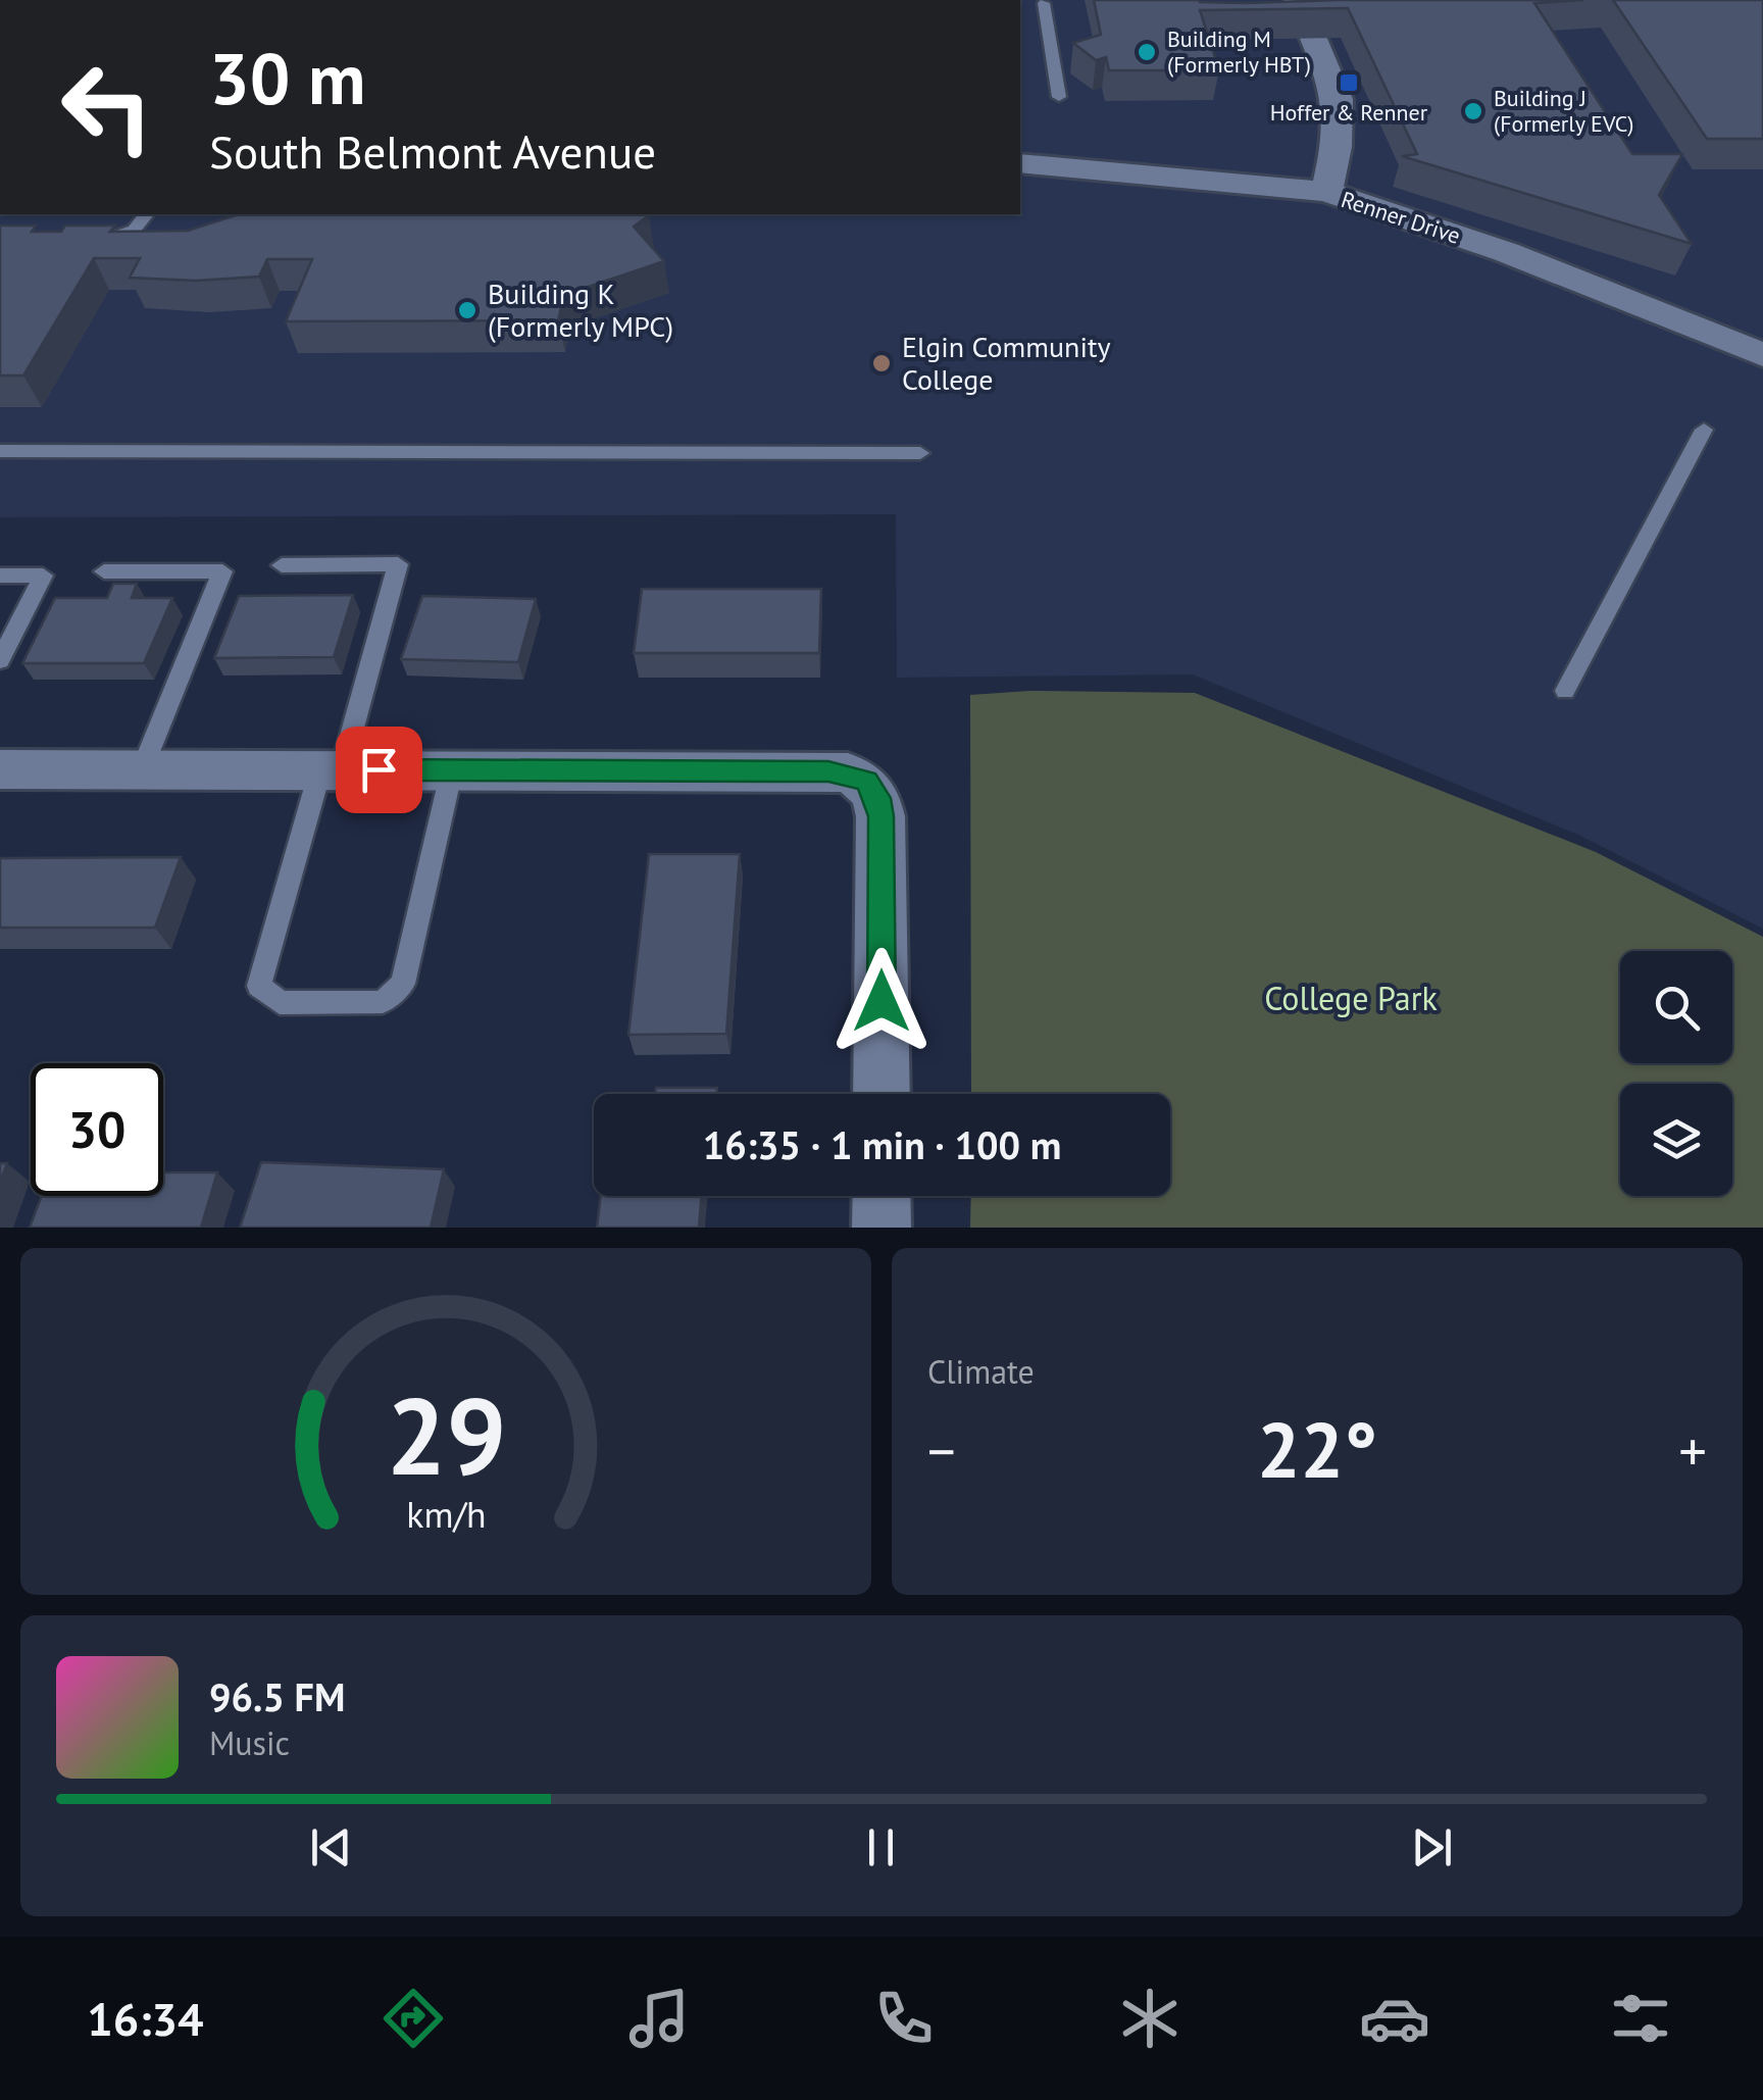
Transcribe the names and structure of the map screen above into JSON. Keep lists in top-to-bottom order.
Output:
{
  "streets": {
    "street": ["Renner Drive"]
  },
  "parks": ["College Park"],
  "places": {
    "other": [
      "Building M (Formerly HBT)",
      "Building J (Formerly EVC)",
      "Building K (Formerly MPC)",
      "Elgin Community College"
    ],
    "transit": ["Hoffer & Renner"]
  },
  "page": {
    "turn": ["30 m", "South Belmont Avenue"],
    "limit": "30",
    "trip": "16:35 · 1 min · 100 m",
    "tile": "Climate",
    "heat": ["−", "22°", "+"],
    "song": ["96.5 FM", "Music"],
    "tabs": "16:34",
    "gauge": ["29", "km/h"]
  }
}
